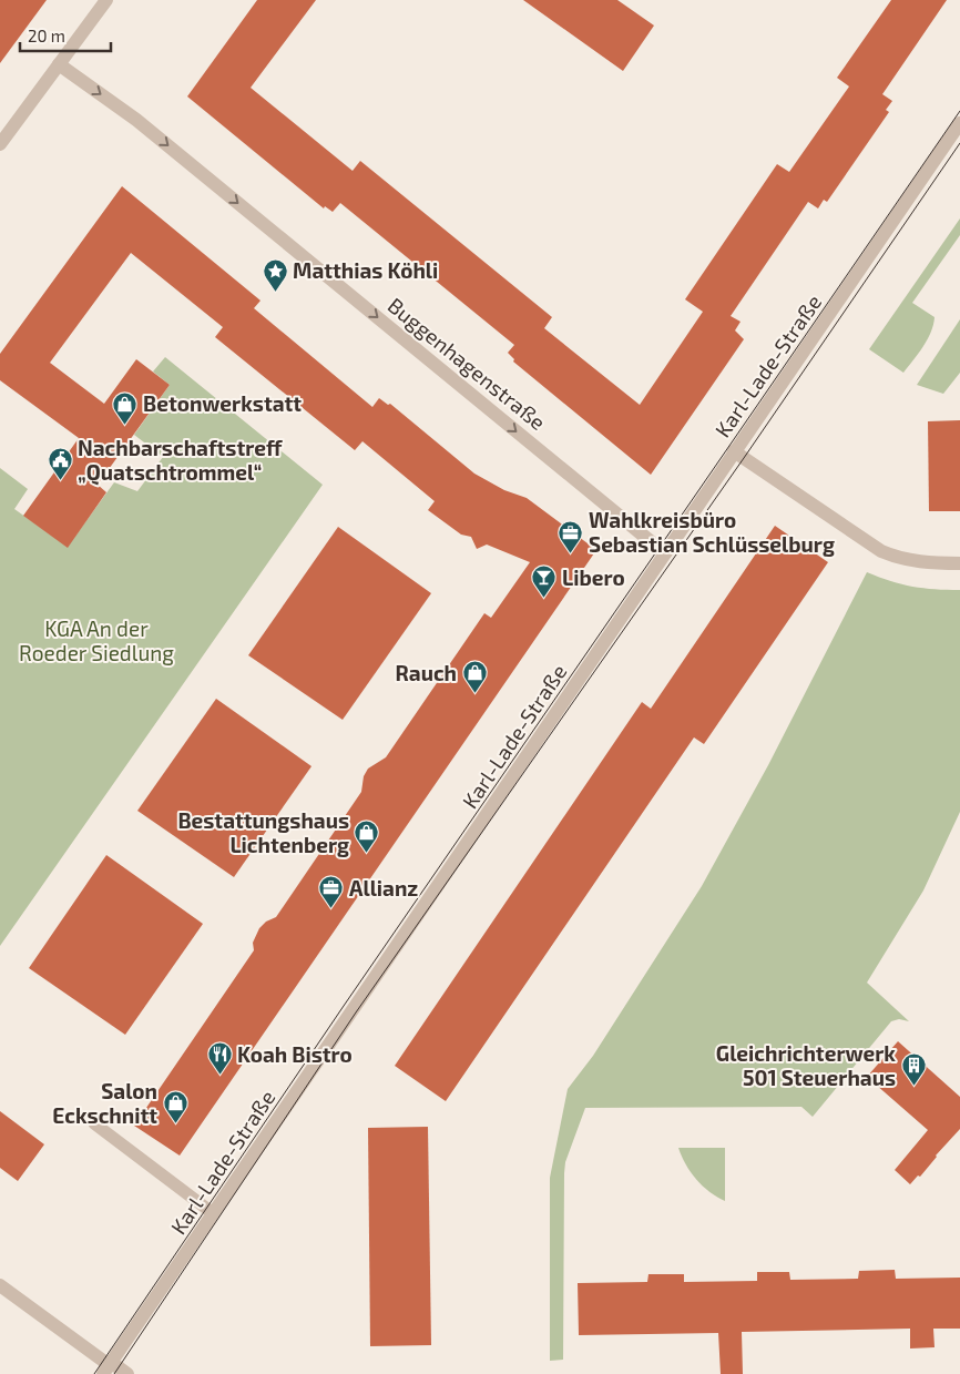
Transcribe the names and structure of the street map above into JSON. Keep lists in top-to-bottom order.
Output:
{
  "streets": {
    "street": ["Buggenhagenstraße", "Karl-Lade-Straße"]
  },
  "crossings": [
    ["Buggenhagenstraße", "Karl-Lade-Straße"]
  ],
  "one_way": ["Buggenhagenstraße"],
  "parks": ["KGA An der Roeder Siedlung"],
  "places": {
    "place": ["Matthias Köhli"],
    "shop": [
      "Betonwerkstatt",
      "Rauch",
      "Bestattungshaus Lichtenberg",
      "Salon Eckschnitt"
    ],
    "public building": ["Nachbarschaftstreff „Quatschtrommel“"],
    "office": ["Wahlkreisbüro Sebastian Schlüsselburg", "Allianz"],
    "bar": ["Libero"],
    "restaurant": ["Koah Bistro"],
    "building": ["Gleichrichterwerk 501 Steuerhaus"]
  },
  "scale_bar": "20 m"
}
